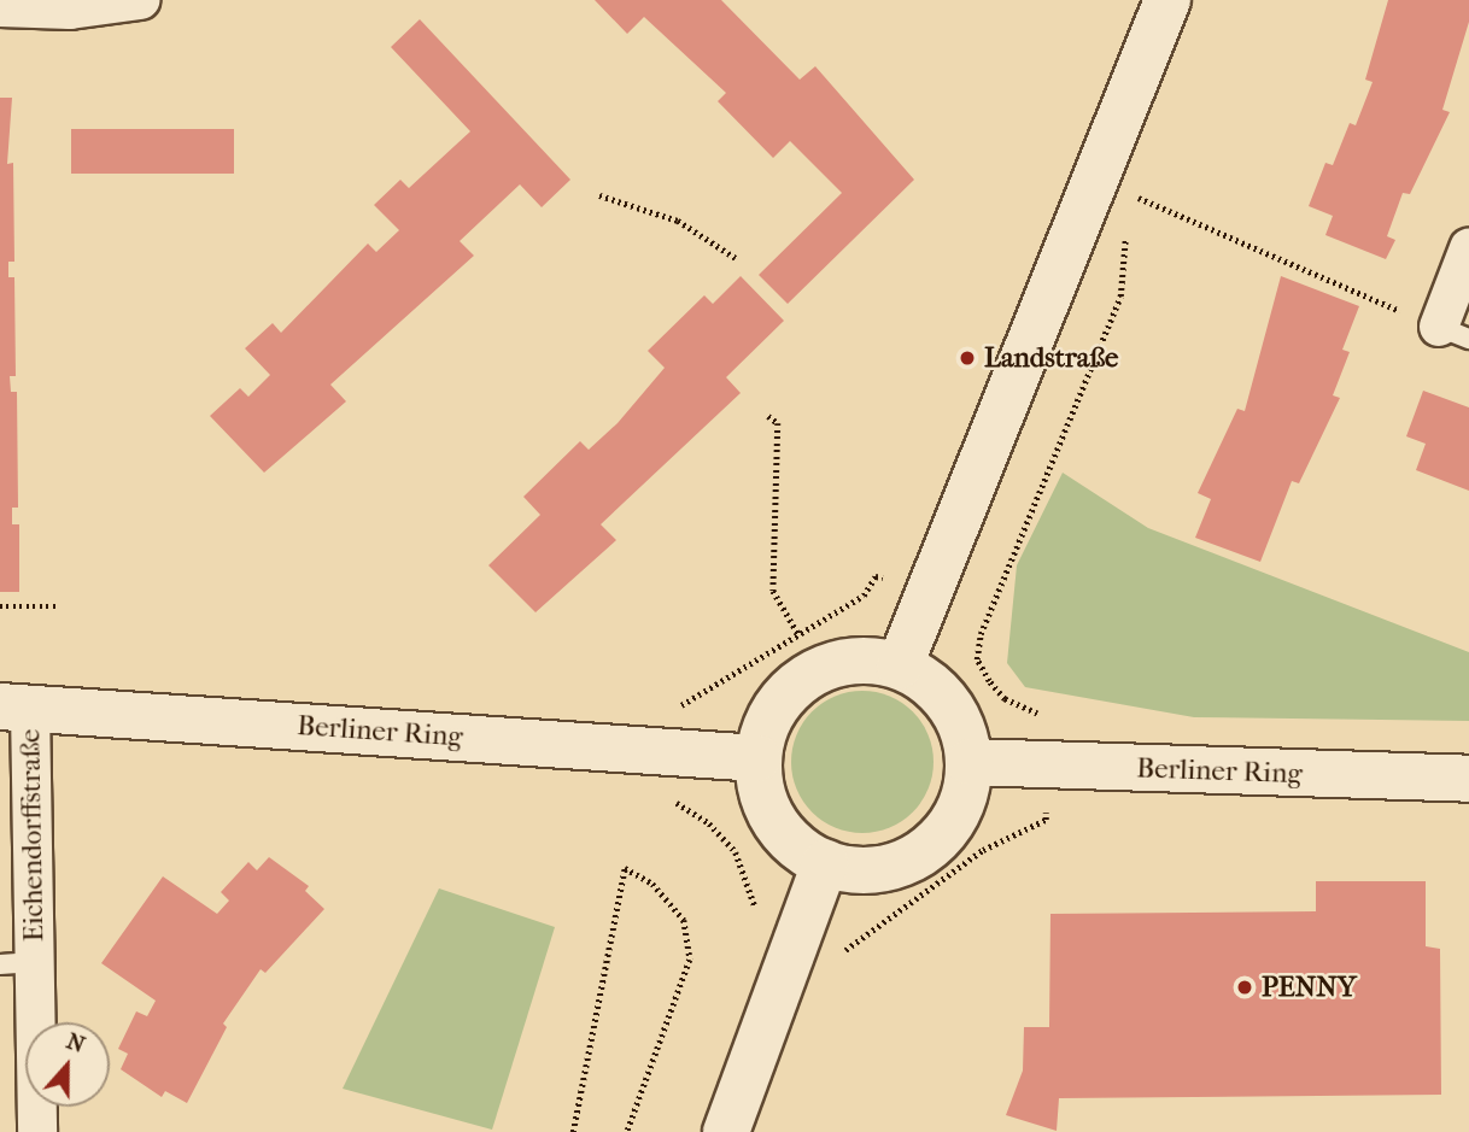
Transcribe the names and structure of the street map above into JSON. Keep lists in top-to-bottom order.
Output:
{
  "streets": {
    "main road": ["Berliner Ring"],
    "street": ["Eichendorffstraße"]
  },
  "crossings": [
    ["Berliner Ring", "Eichendorffstraße"]
  ],
  "places": ["Landstraße", "PENNY"],
  "north": "top"
}
